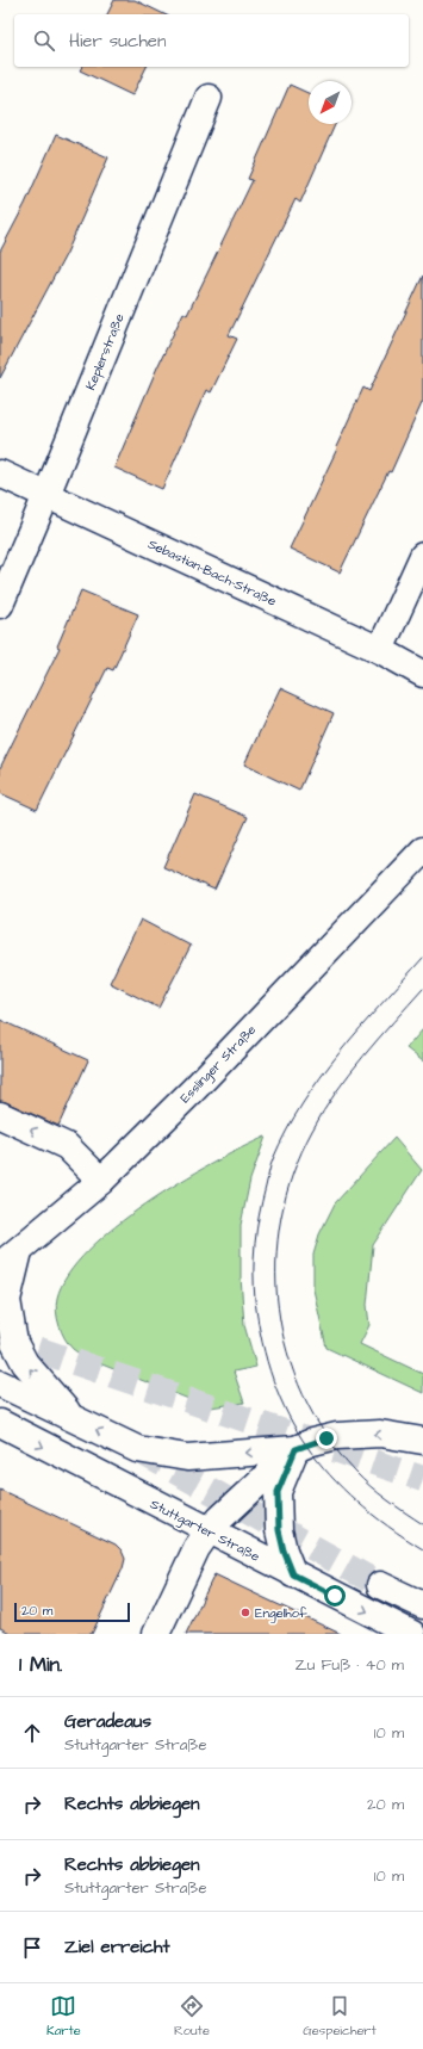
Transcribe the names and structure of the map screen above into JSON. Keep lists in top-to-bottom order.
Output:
{
  "streets": {
    "main road": [
      "Keplerstraße",
      "Sebastian-Bach-Straße",
      "Esslinger Straße",
      "Stuttgarter Straße"
    ]
  },
  "crossings": [
    ["Keplerstraße", "Sebastian-Bach-Straße"]
  ],
  "places": ["Engelhof"],
  "scale_bar": "20 m",
  "north": "bottom left",
  "page": {
    "search": "Hier suchen",
    "scale": "20 m",
    "heading": ["1 Min.", "Zu Fuß · 40 m"],
    "list": [
      ["Geradeaus", "Stuttgarter Straße", "10 m"],
      ["Rechts abbiegen", "20 m"],
      ["Rechts abbiegen", "Stuttgarter Straße", "10 m"],
      "Ziel erreicht"
    ],
    "nav": ["Karte", "Route", "Gespeichert"]
  }
}
